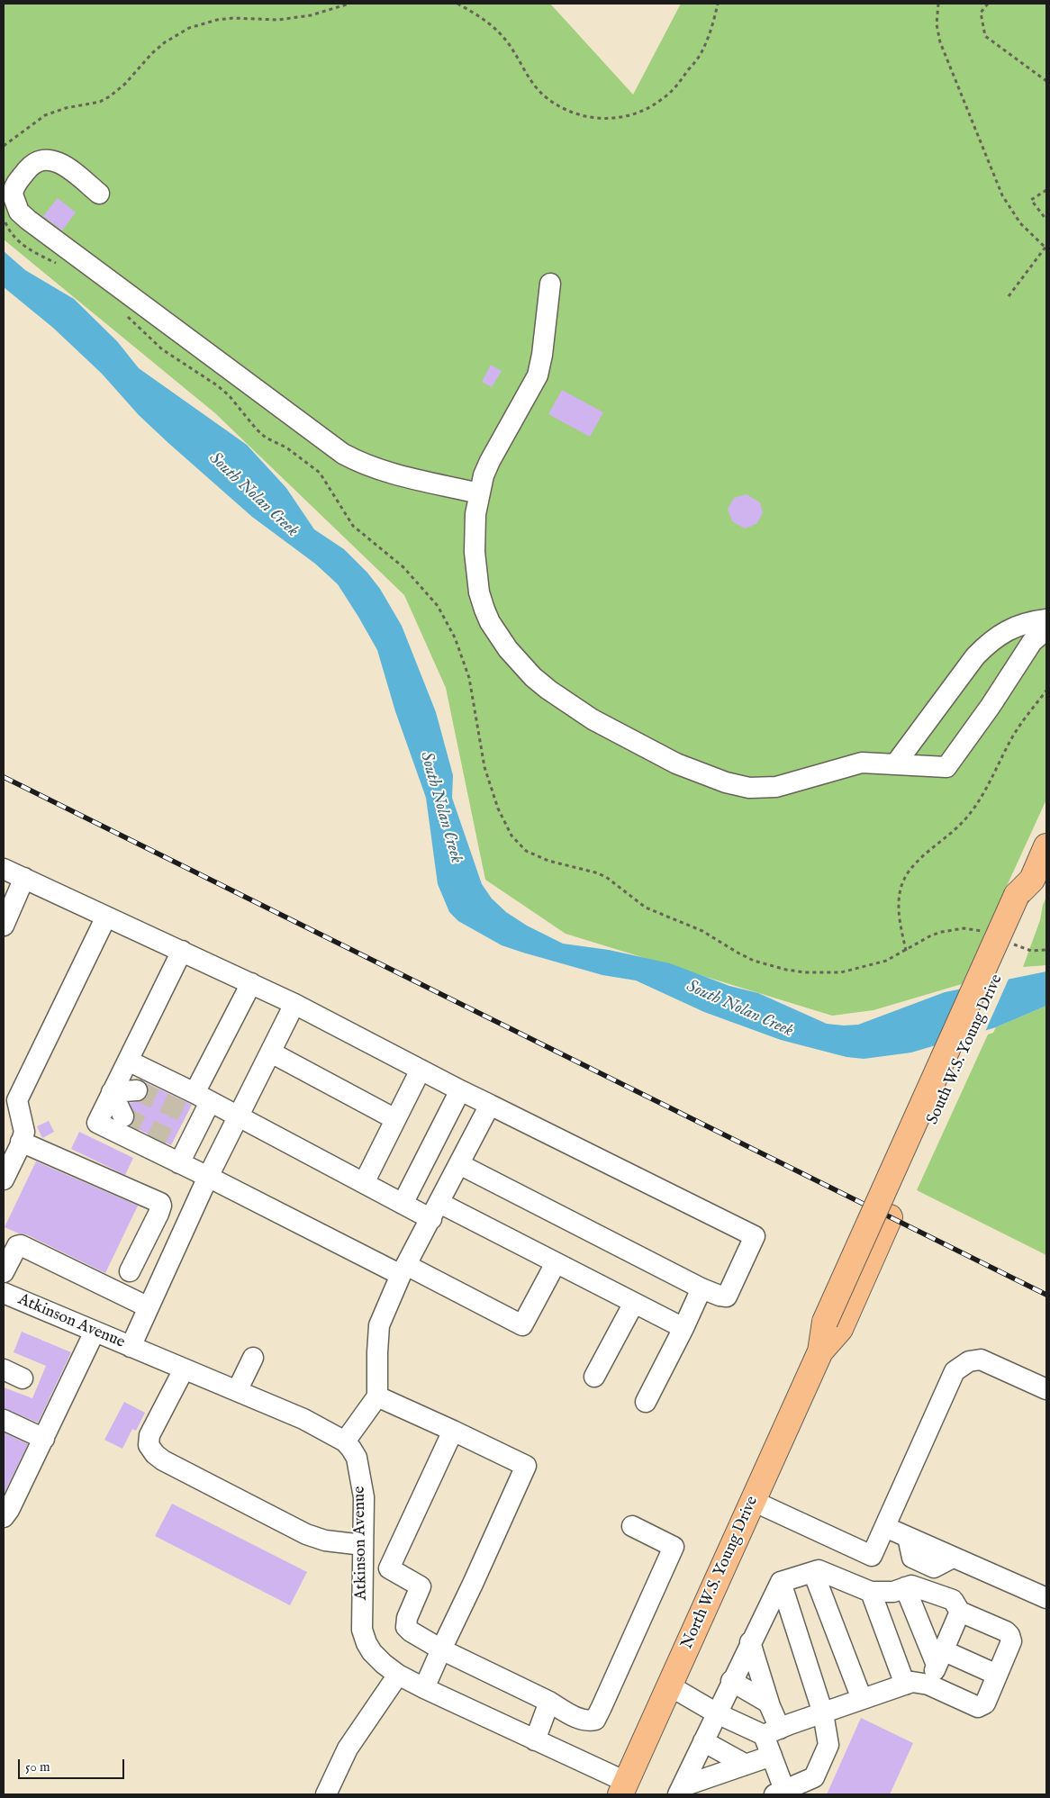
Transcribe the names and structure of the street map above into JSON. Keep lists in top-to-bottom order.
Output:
{
  "streets": {
    "main road": ["South W.S. Young Drive", "North W.S. Young Drive"],
    "street": ["Atkinson Avenue"]
  },
  "crossings": [
    ["South W.S. Young Drive", "North W.S. Young Drive"],
    ["Atkinson Avenue", "North W.S. Young Drive"]
  ],
  "water": ["South Nolan Creek"],
  "scale_bar": "50 m"
}
